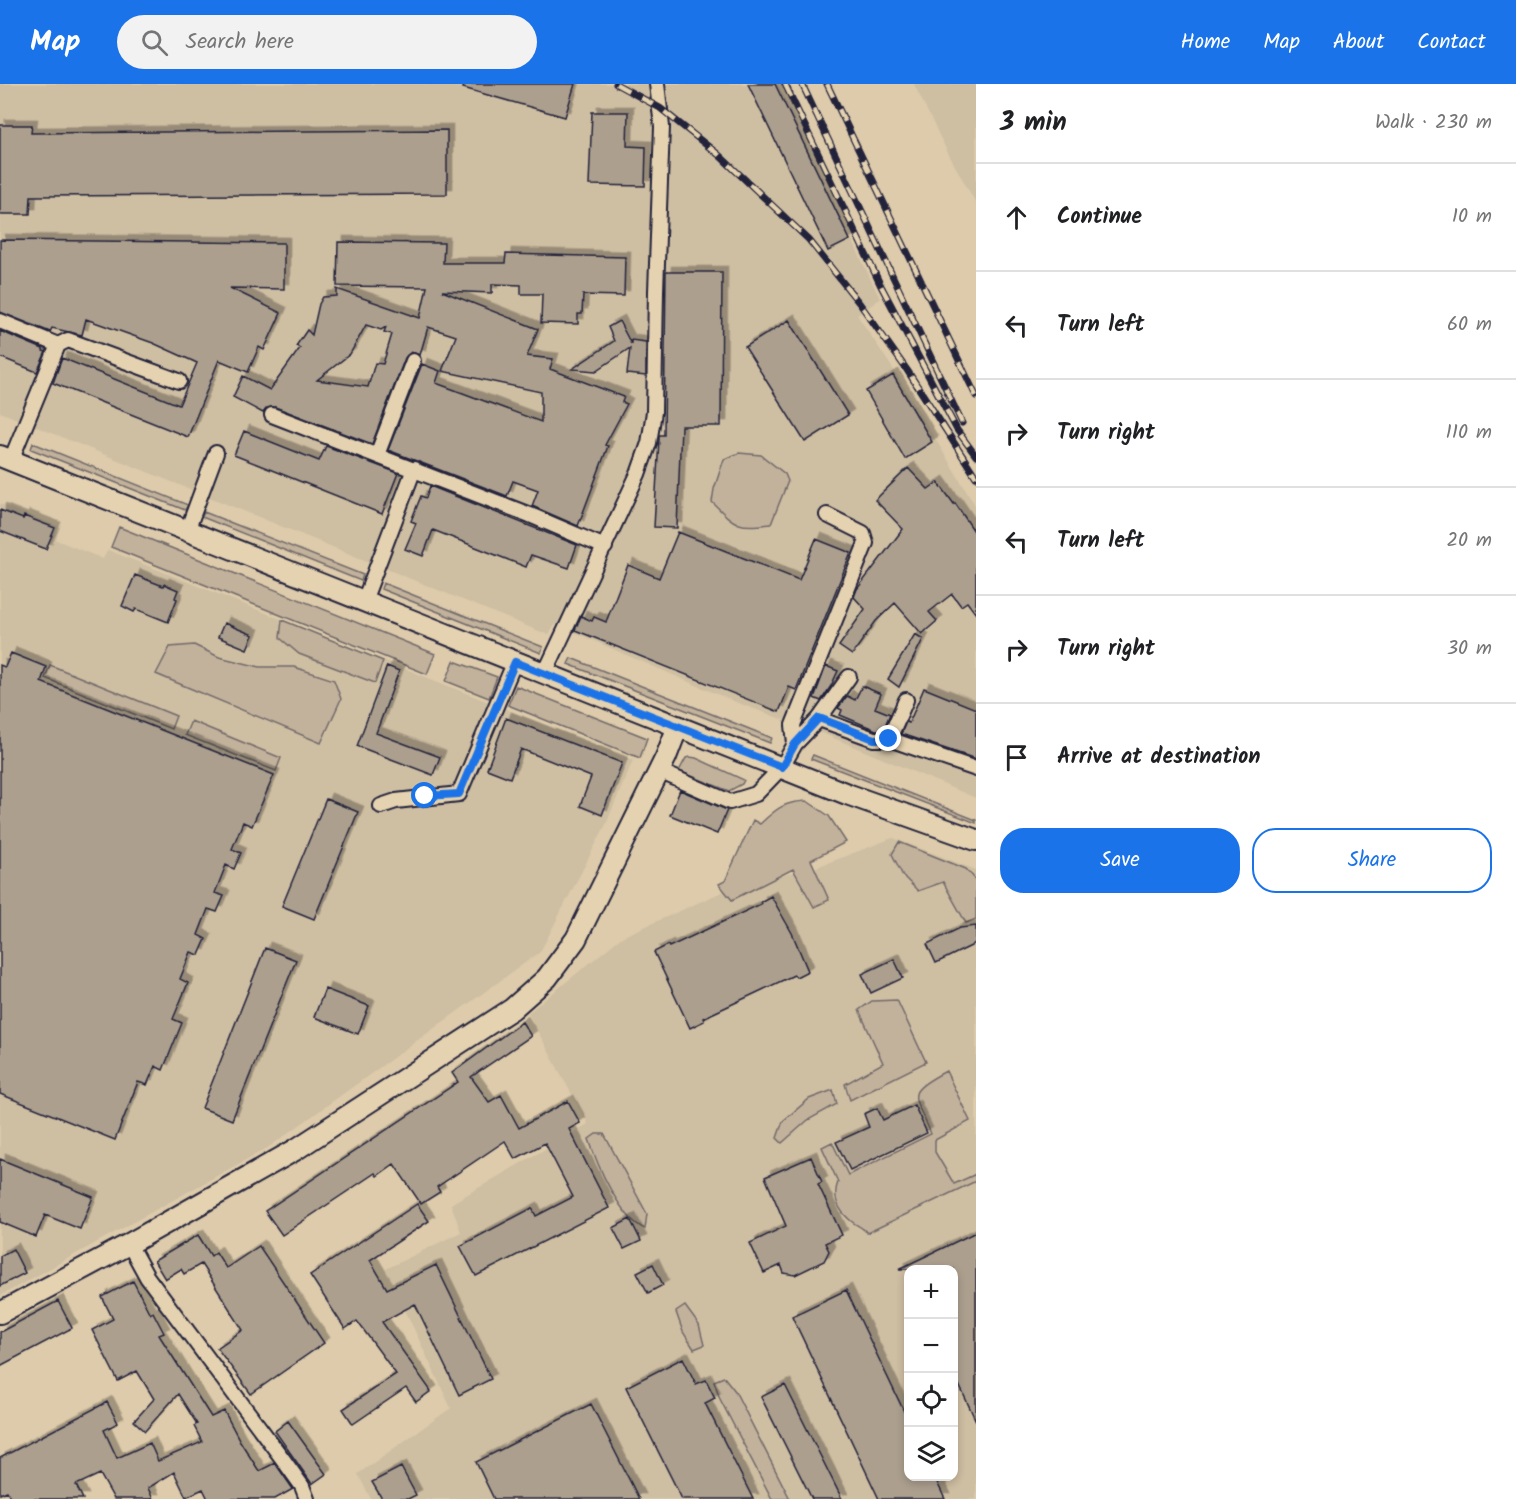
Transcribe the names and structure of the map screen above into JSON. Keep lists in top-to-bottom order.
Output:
{
  "page": {
    "header": "Map",
    "search": "Search here",
    "nav": [
      "Home",
      "Map",
      "About",
      "Contact"
    ],
    "heading": ["3 min", "Walk · 230 m"],
    "list": [
      ["Continue", "10 m"],
      ["Turn left", "60 m"],
      ["Turn right", "110 m"],
      ["Turn left", "20 m"],
      ["Turn right", "30 m"],
      "Arrive at destination"
    ],
    "buttons": ["Save", "Share"],
    "map_buttons": ["+", "−"]
  }
}
